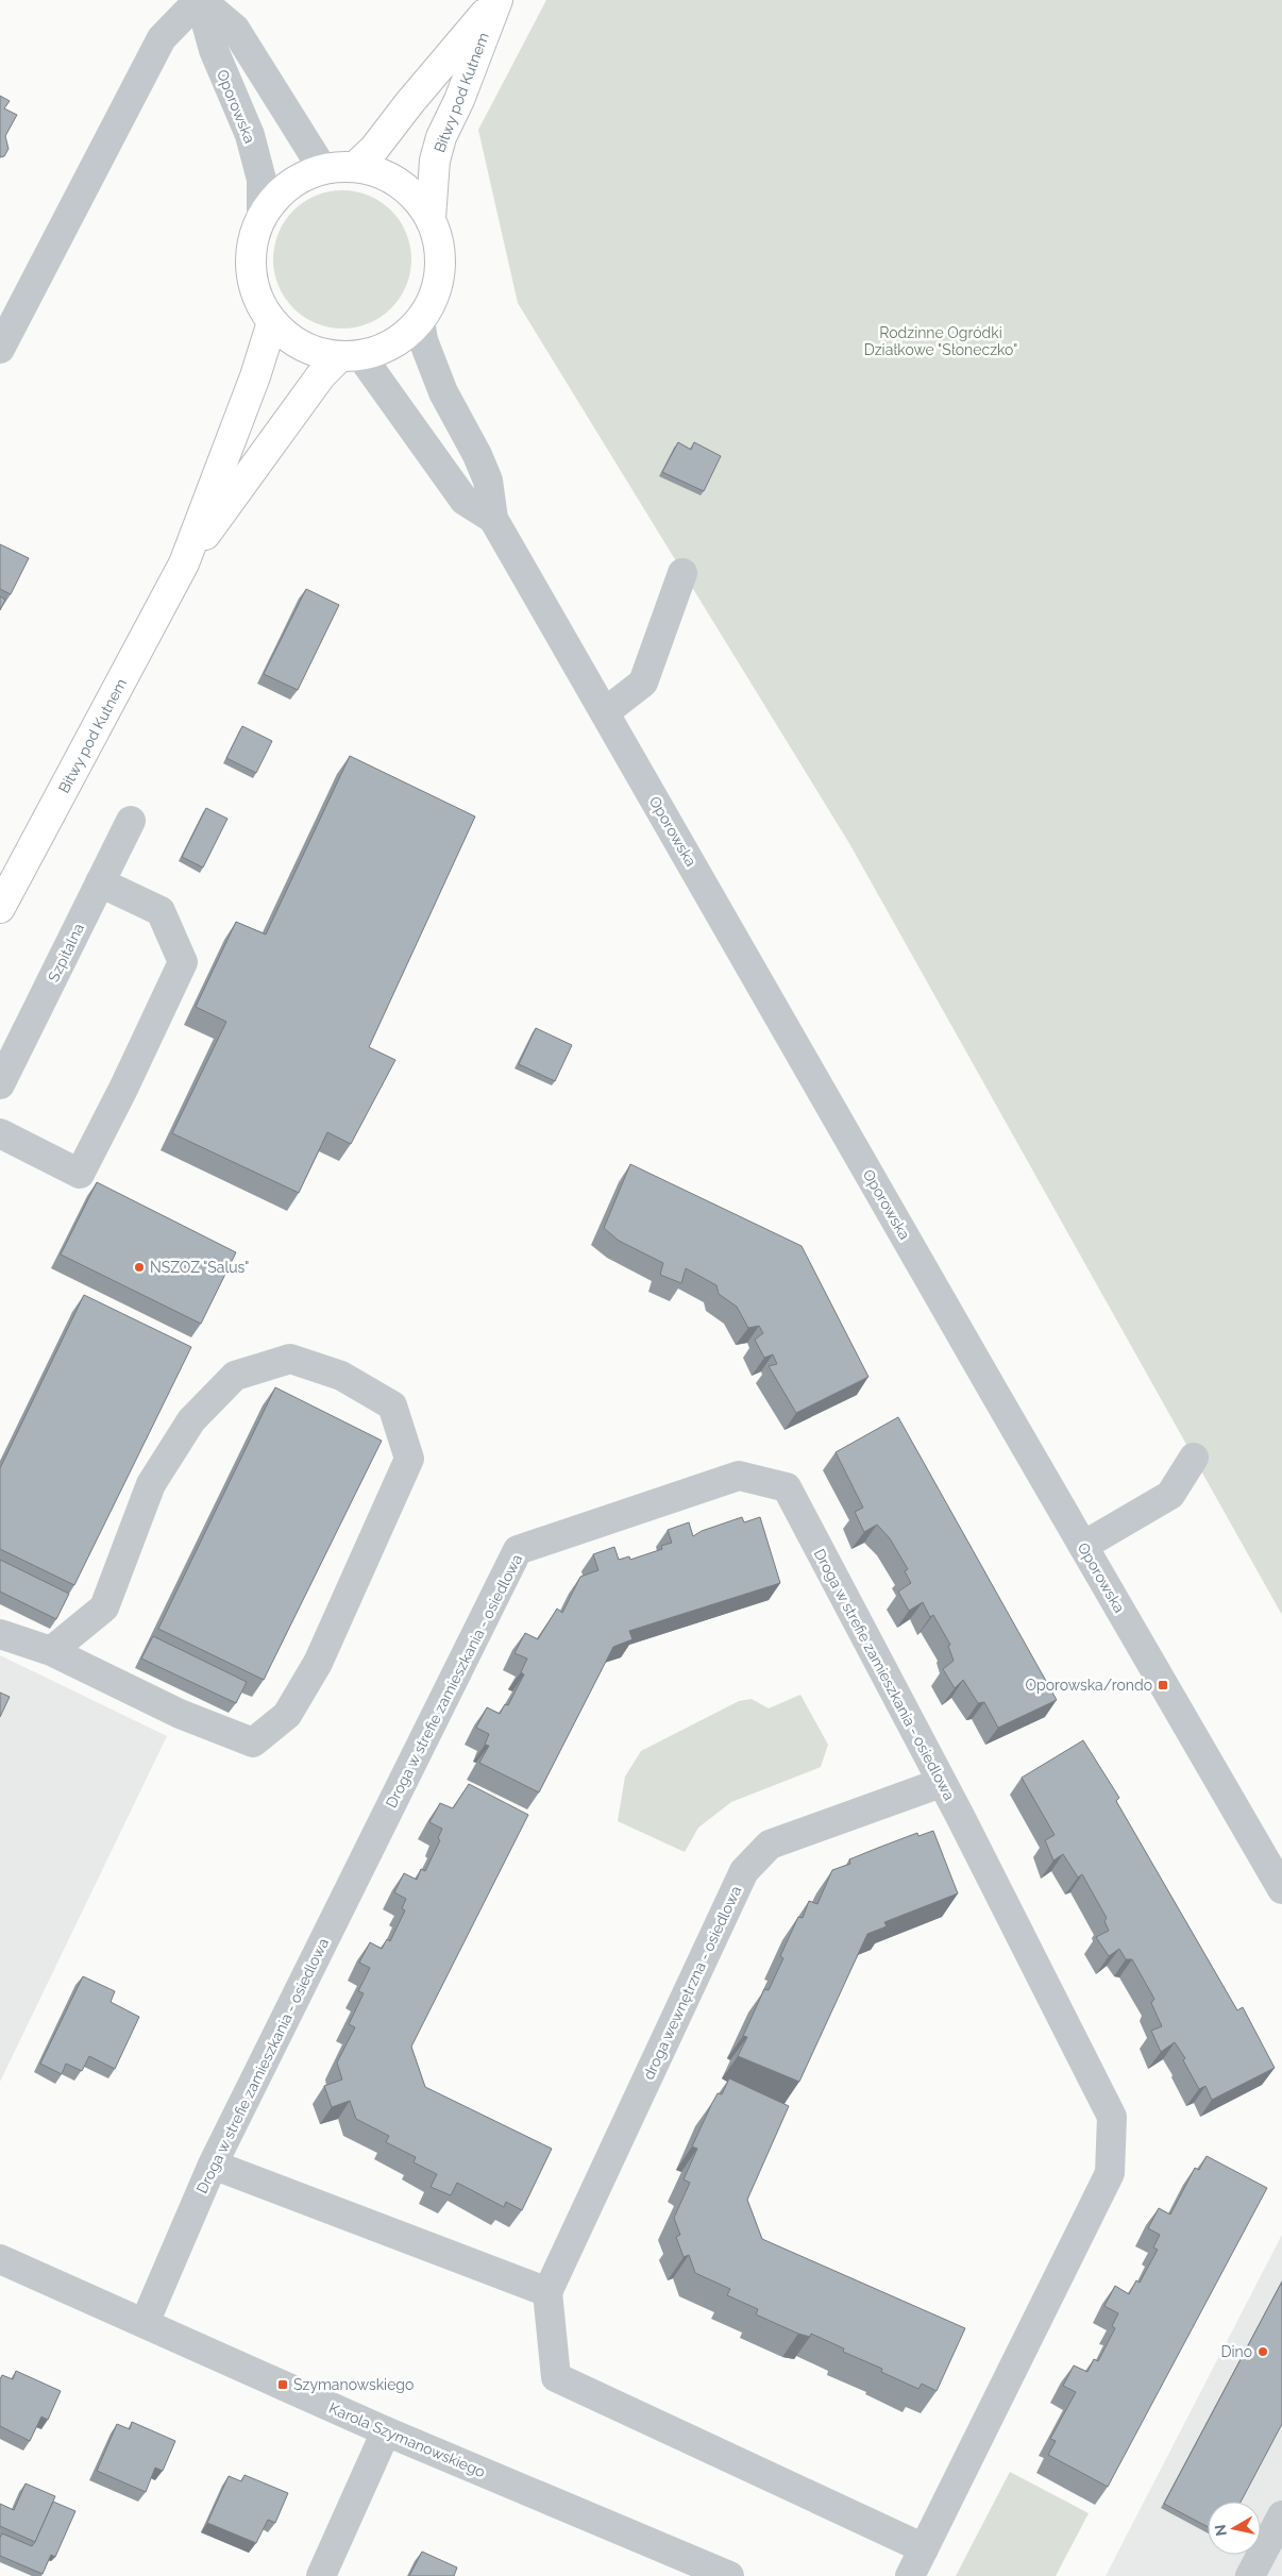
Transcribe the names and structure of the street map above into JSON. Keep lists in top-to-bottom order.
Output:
{
  "streets": {
    "main road": ["Bitwy pod Kutnem"],
    "street": [
      "Oporowska",
      "Szpitalna",
      "Droga w strefie zamieszkania - osiedlowa",
      "droga wewnętrzna - osiedlowa",
      "Karola Szymanowskiego"
    ]
  },
  "crossings": [
    ["Bitwy pod Kutnem", "Oporowska"],
    ["Droga w strefie zamieszkania - osiedlowa", "droga wewnętrzna - osiedlowa"],
    ["Droga w strefie zamieszkania - osiedlowa", "Karola Szymanowskiego"]
  ],
  "parks": ["Rodzinne Ogródki Działkowe \"Słoneczko\""],
  "places": {
    "other": ["NSZOZ \"Salus\"", "Dino"],
    "transit": ["Oporowska/rondo", "Szymanowskiego"]
  },
  "north": "left"
}
